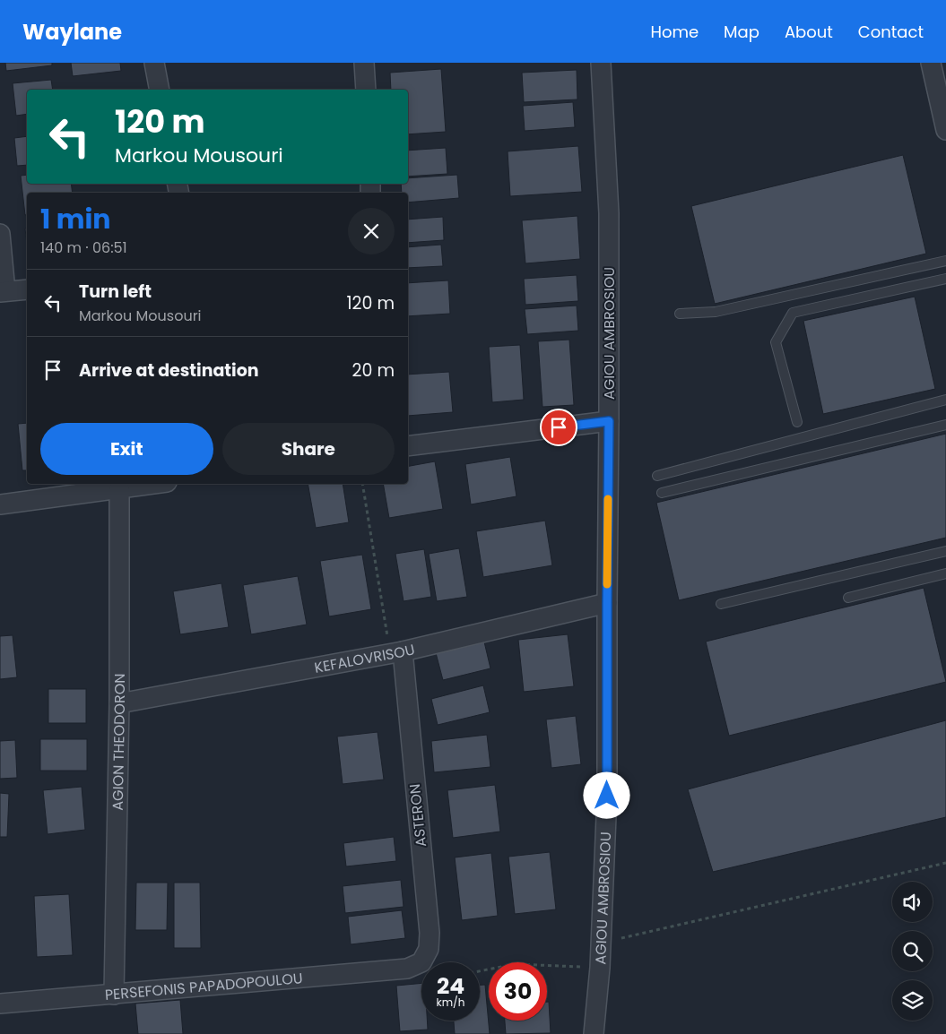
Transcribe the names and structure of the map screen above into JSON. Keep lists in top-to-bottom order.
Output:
{
  "streets": {
    "street": [
      "AGIOU AMBROSIOU",
      "KEFALOVRISOU",
      "AGION THEODORON",
      "ASTERON",
      "PERSEFONIS PAPADOPOULOU"
    ]
  },
  "crossings": [
    ["AGIOU AMBROSIOU", "KEFALOVRISOU"],
    ["KEFALOVRISOU", "AGION THEODORON"],
    ["KEFALOVRISOU", "ASTERON"],
    ["AGION THEODORON", "PERSEFONIS PAPADOPOULOU"],
    ["ASTERON", "PERSEFONIS PAPADOPOULOU"]
  ],
  "page": {
    "header": "Waylane",
    "nav": [
      "Home",
      "Map",
      "About",
      "Contact"
    ],
    "turn": ["120 m", "Markou Mousouri"],
    "heading": ["1 min", "140 m · 06:51"],
    "list": [
      {
        "name": "Turn left",
        "note": "Markou Mousouri",
        "value": "120 m"
      },
      {
        "name": "Arrive at destination",
        "value": "20 m"
      }
    ],
    "buttons": ["Exit", "Share"],
    "speed": "24 km/h",
    "limit": "30"
  }
}
